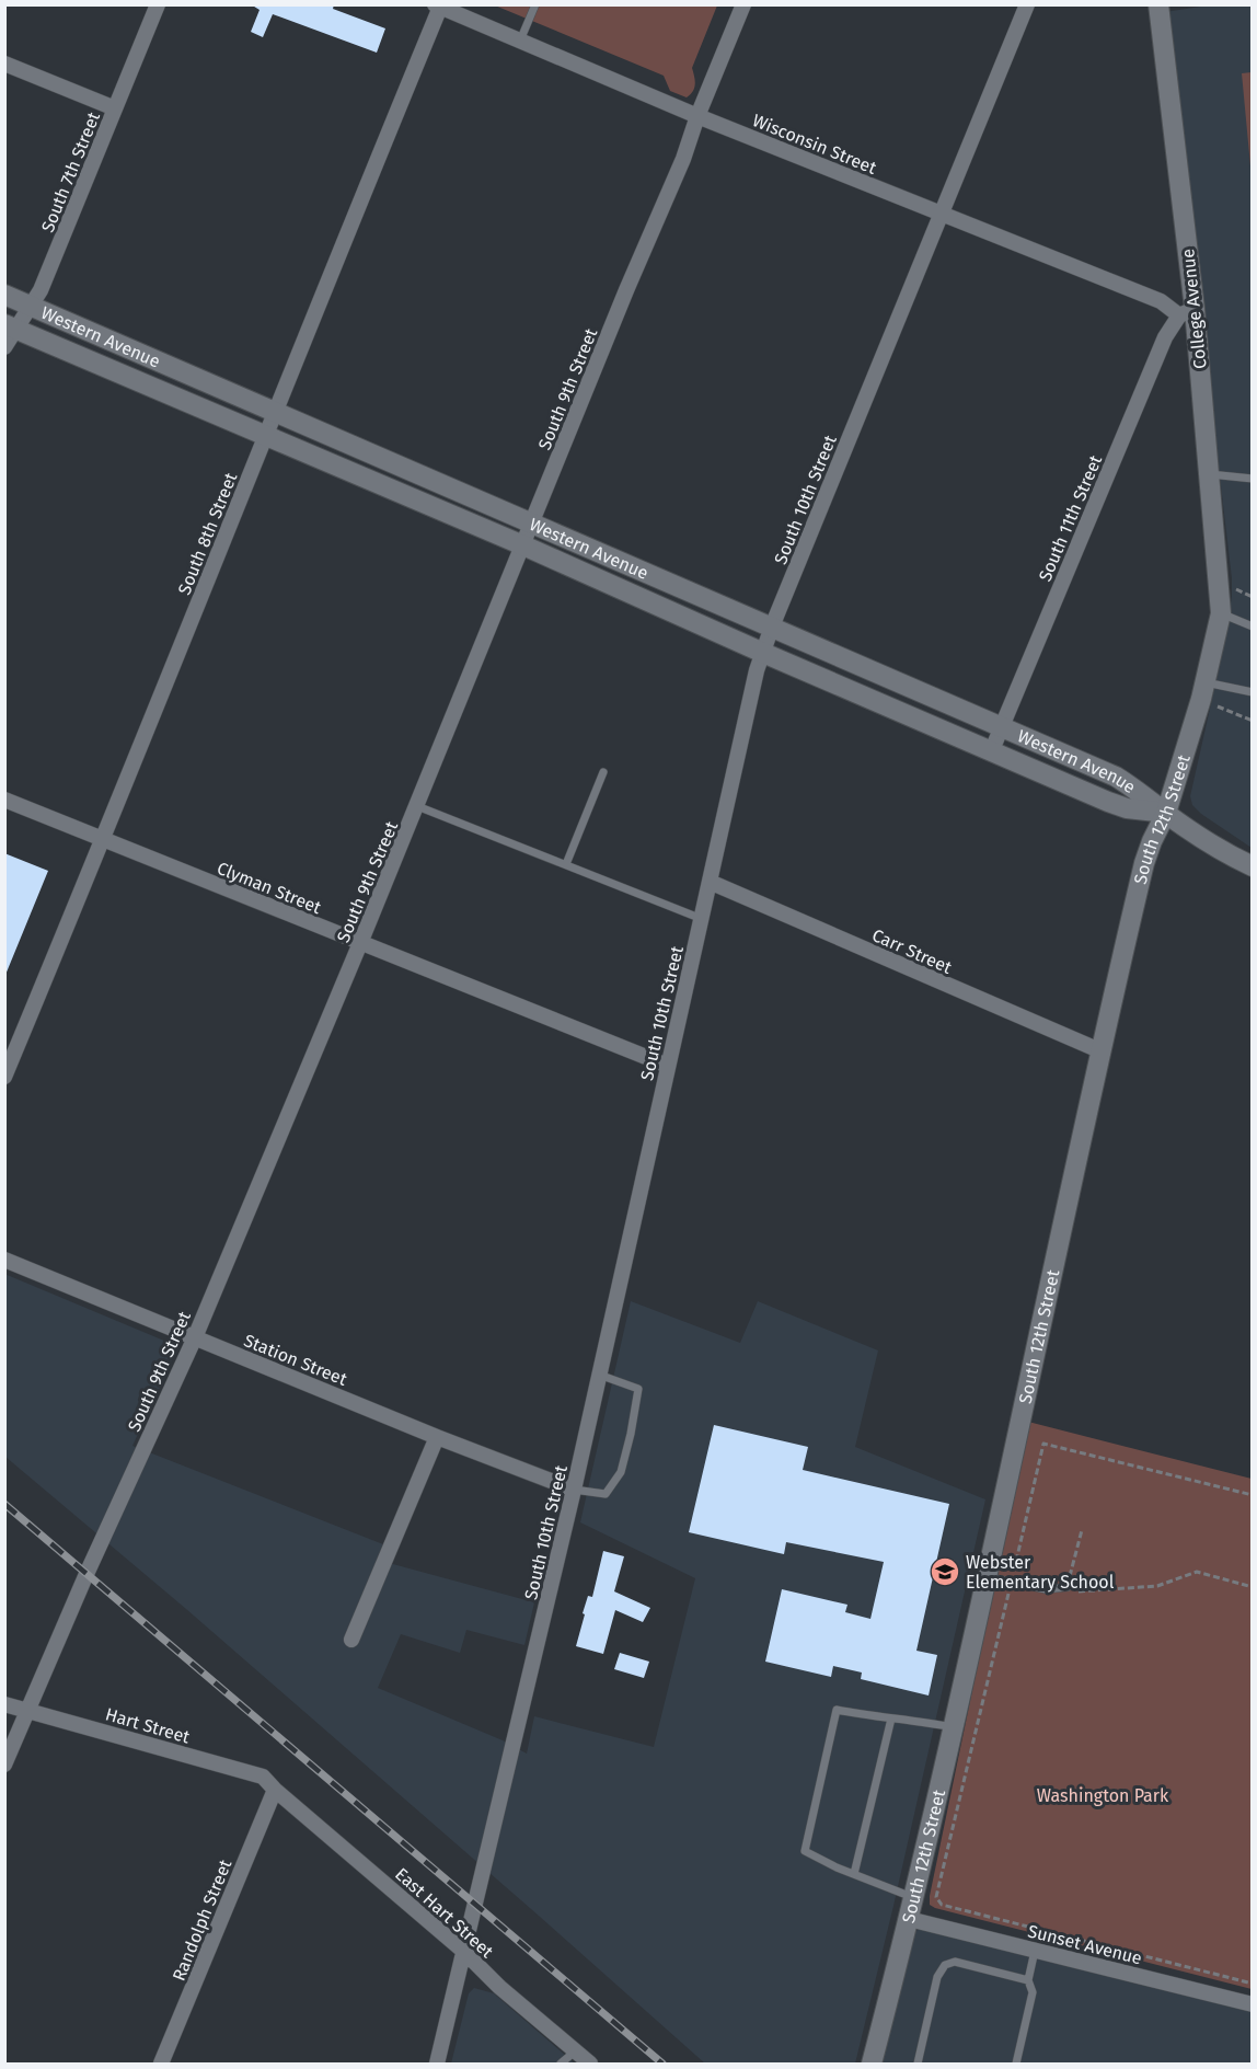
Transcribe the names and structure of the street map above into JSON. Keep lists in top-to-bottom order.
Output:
{
  "streets": {
    "street": [
      "Wisconsin Street",
      "South 7th Street",
      "College Avenue",
      "Western Avenue",
      "South 9th Street",
      "South 10th Street",
      "South 11th Street",
      "South 8th Street",
      "South 12th Street",
      "Clyman Street",
      "Carr Street",
      "Station Street",
      "Hart Street",
      "East Hart Street",
      "Randolph Street",
      "Sunset Avenue"
    ]
  },
  "crossings": [
    ["Wisconsin Street", "College Avenue"],
    ["Wisconsin Street", "South 9th Street"],
    ["Wisconsin Street", "South 10th Street"],
    ["Wisconsin Street", "South 11th Street"],
    ["Wisconsin Street", "South 8th Street"],
    ["South 7th Street", "Western Avenue"],
    ["College Avenue", "South 11th Street"],
    ["College Avenue", "South 12th Street"],
    ["Western Avenue", "South 9th Street"],
    ["Western Avenue", "South 10th Street"],
    ["Western Avenue", "South 11th Street"],
    ["Western Avenue", "South 8th Street"],
    ["Western Avenue", "South 12th Street"],
    ["South 9th Street", "Clyman Street"],
    ["South 9th Street", "Station Street"],
    ["South 9th Street", "Hart Street"],
    ["South 10th Street", "Clyman Street"],
    ["South 10th Street", "Carr Street"],
    ["South 10th Street", "Station Street"],
    ["South 10th Street", "East Hart Street"],
    ["South 8th Street", "Clyman Street"],
    ["South 12th Street", "Carr Street"],
    ["South 12th Street", "Sunset Avenue"],
    ["Hart Street", "East Hart Street"],
    ["Hart Street", "Randolph Street"],
    ["East Hart Street", "Randolph Street"]
  ],
  "parks": ["Washington Park"],
  "places": {
    "school or university": ["Webster Elementary School"]
  }
}
